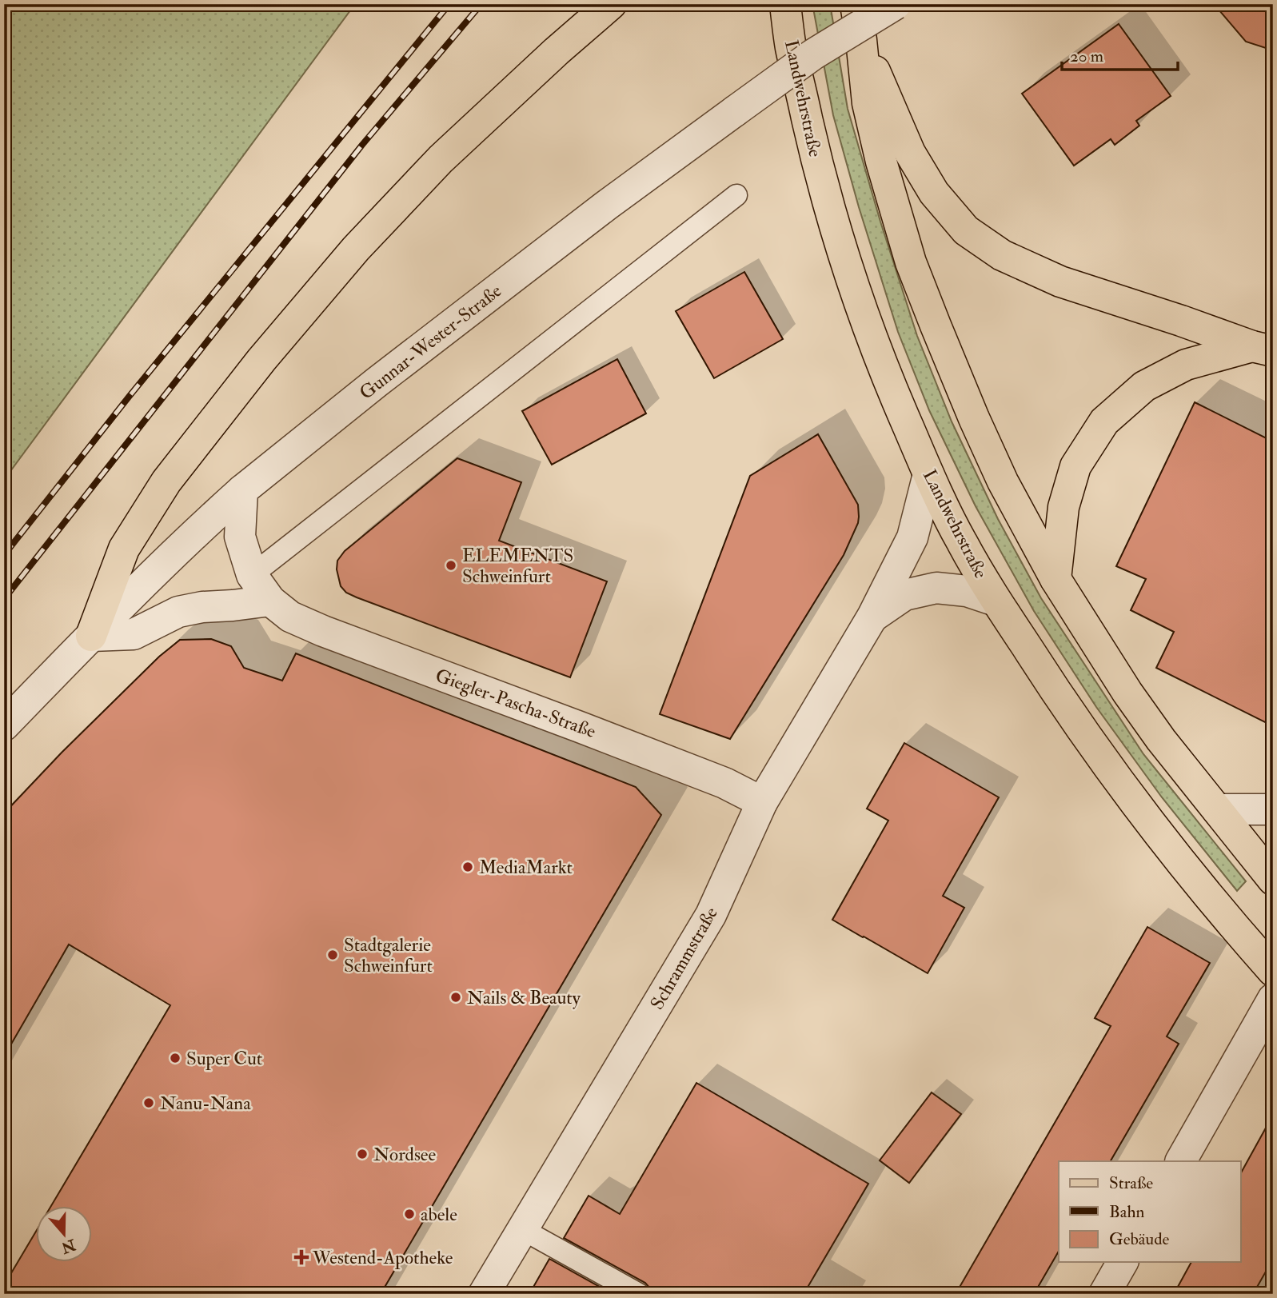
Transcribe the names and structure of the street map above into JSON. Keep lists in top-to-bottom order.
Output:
{
  "streets": {
    "main road": ["Landwehrstraße"],
    "street": ["Gunnar-Wester-Straße", "Giegler-Pascha-Straße", "Schrammstraße"]
  },
  "crossings": [
    ["Landwehrstraße", "Schrammstraße"],
    ["Gunnar-Wester-Straße", "Giegler-Pascha-Straße"],
    ["Giegler-Pascha-Straße", "Schrammstraße"]
  ],
  "places": {
    "other": [
      "ELEMENTS Schweinfurt",
      "MediaMarkt",
      "Stadtgalerie Schweinfurt",
      "Nails & Beauty",
      "Super Cut",
      "Nanu-Nana",
      "Nordsee",
      "abele"
    ],
    "health": ["Westend-Apotheke"]
  },
  "legend": ["Straße", "Bahn", "Gebäude"],
  "scale_bar": "20 m",
  "north": "bottom"
}
